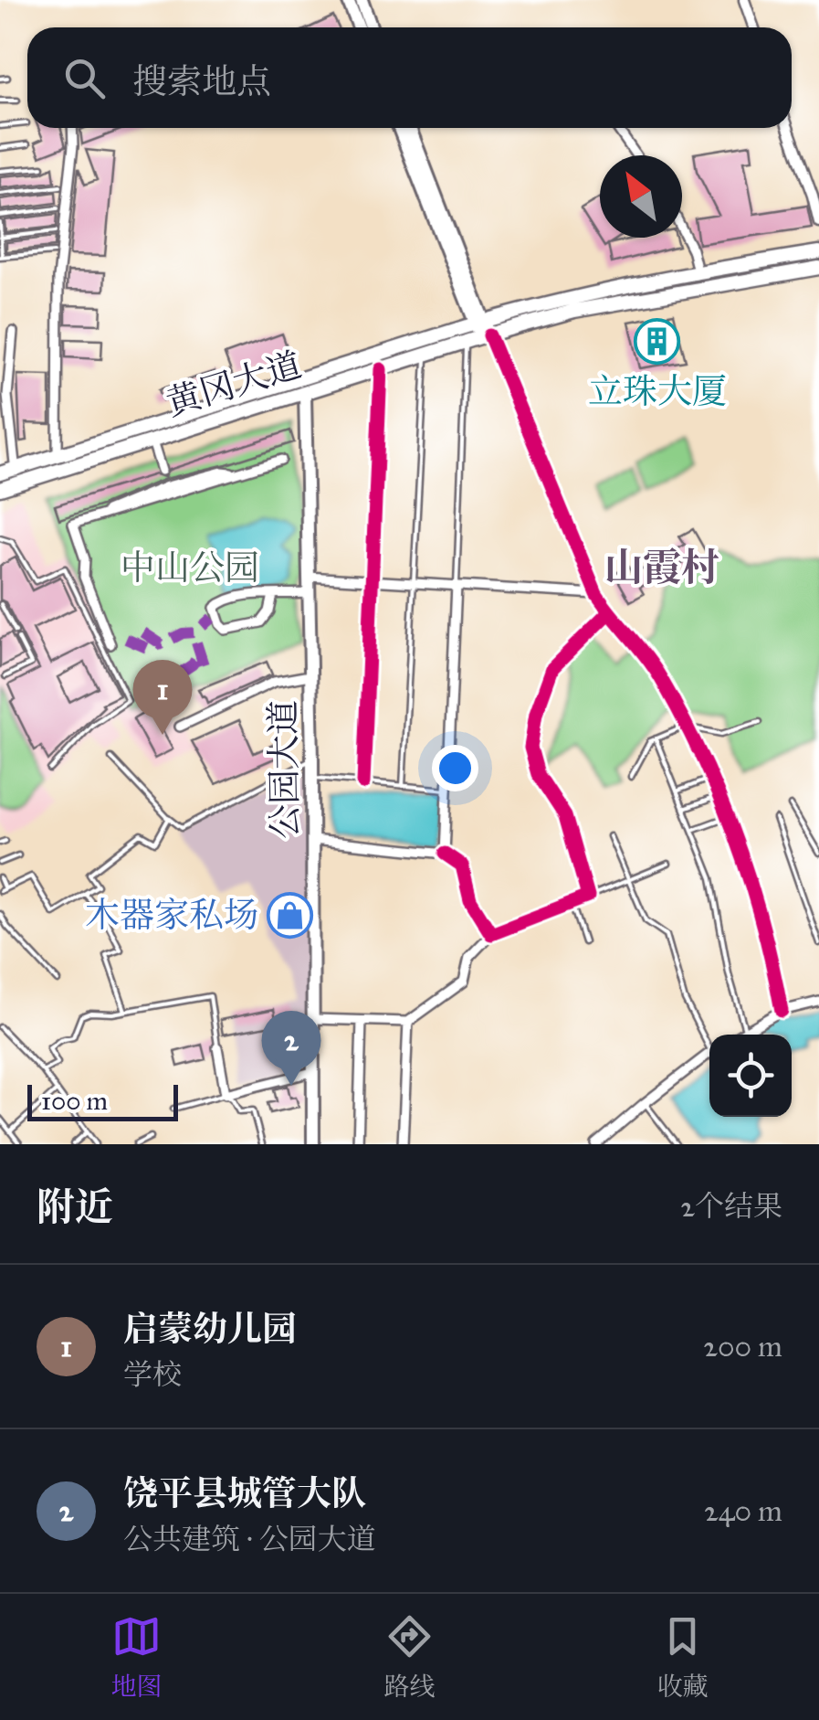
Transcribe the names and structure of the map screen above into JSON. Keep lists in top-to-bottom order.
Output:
{
  "streets": {
    "main road": ["黄冈大道", "公园大道"]
  },
  "districts": ["山霞村"],
  "parks": ["中山公园"],
  "places": {
    "building": ["立珠大厦"],
    "shop": ["木器家私场"]
  },
  "scale_bar": "100 m",
  "north": "top left",
  "page": {
    "search": "搜索地点",
    "pins": ["1", "2"],
    "scale": "100 m",
    "heading": ["附近", "2个结果"],
    "list": [
      {
        "mark": "1",
        "name": "启蒙幼儿园",
        "note": "学校",
        "value": "200 m"
      },
      {
        "mark": "2",
        "name": "饶平县城管大队",
        "note": "公共建筑 · 公园大道",
        "value": "240 m"
      }
    ],
    "nav": ["地图", "路线", "收藏"]
  }
}
